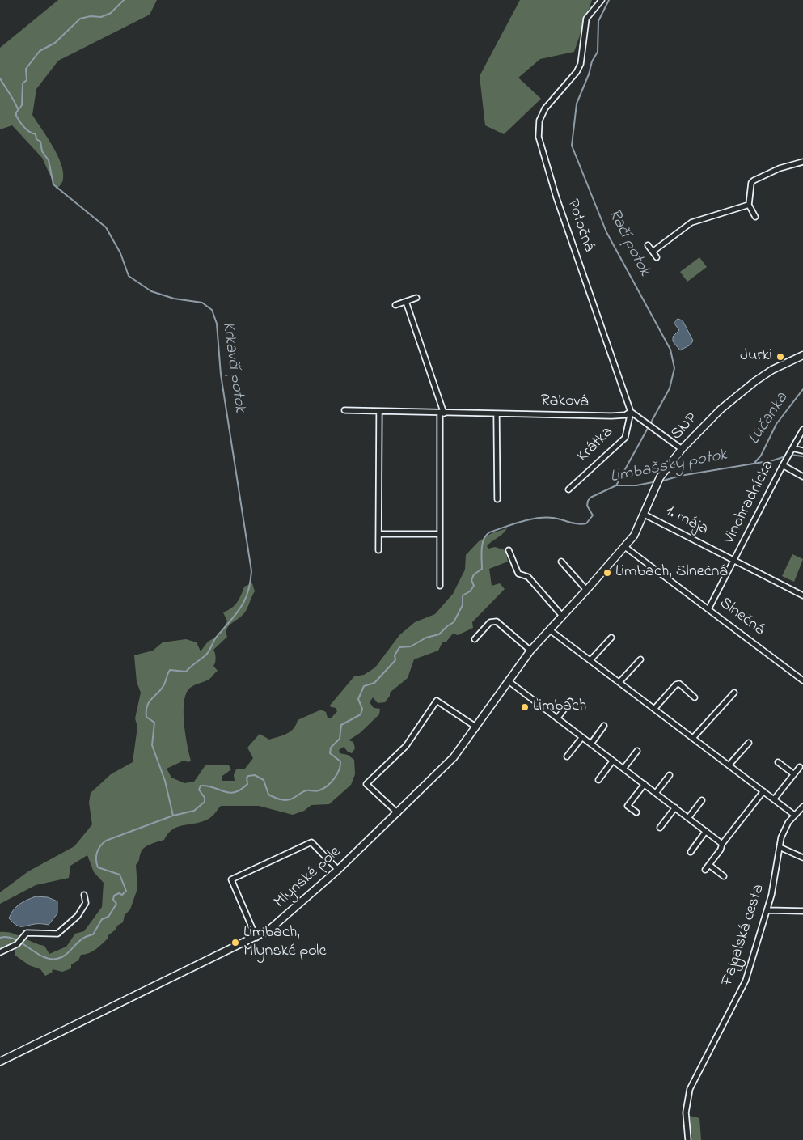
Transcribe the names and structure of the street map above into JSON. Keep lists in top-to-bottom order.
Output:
{
  "streets": {
    "street": [
      "Potočná",
      "Raková",
      "SNP",
      "Krátka",
      "Vinohradnícka",
      "1. mája",
      "Slnečná",
      "Mlynské pole",
      "Fajgalská cesta"
    ]
  },
  "crossings": [
    ["Potočná", "Raková"],
    ["Potočná", "Krátka"],
    ["Raková", "Krátka"],
    ["SNP", "1. mája"],
    ["SNP", "Slnečná"],
    ["SNP", "Mlynské pole"],
    ["Vinohradnícka", "1. mája"],
    ["Vinohradnícka", "Slnečná"]
  ],
  "water": [
    "Račí potok",
    "Krkavčí potok",
    "Lúčanka",
    "Limbašský potok"
  ],
  "places": [
    "Jurki",
    "Limbach, Slnečná",
    "Limbach",
    "Limbach, Mlynské pole"
  ]
}
